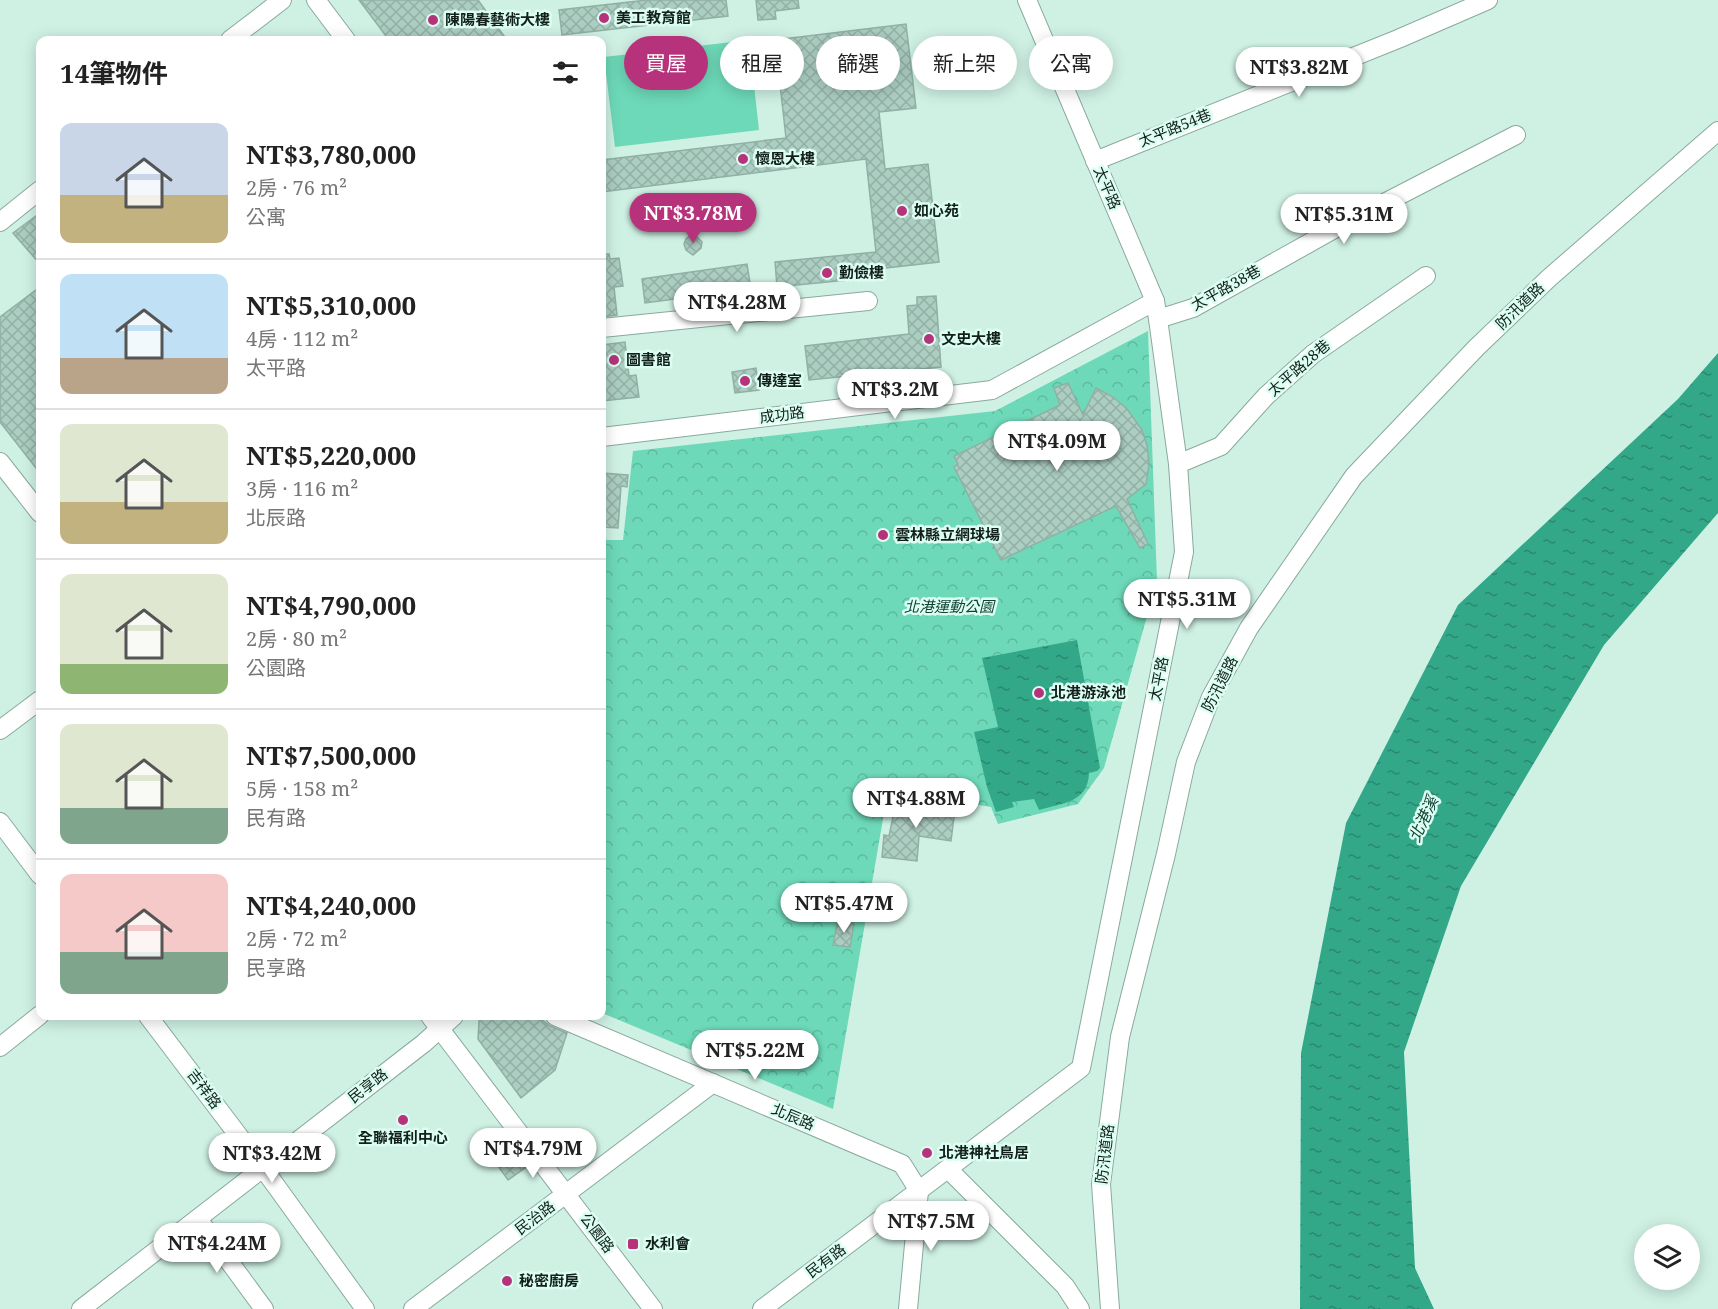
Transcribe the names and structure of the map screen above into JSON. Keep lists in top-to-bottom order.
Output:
{
  "streets": {
    "street": [
      "太平路54巷",
      "太平路",
      "太平路38巷",
      "防汛道路",
      "太平路28巷",
      "成功路",
      "民享路",
      "吉祥路",
      "北辰路",
      "民治路",
      "公園路",
      "民有路"
    ]
  },
  "crossings": [
    ["太平路54巷", "太平路"],
    ["太平路", "太平路38巷"],
    ["太平路", "太平路28巷"],
    ["太平路", "成功路"],
    ["太平路", "北辰路"],
    ["太平路", "民有路"],
    ["民享路", "吉祥路"],
    ["民享路", "公園路"],
    ["北辰路", "民治路"],
    ["北辰路", "民有路"],
    ["民治路", "公園路"]
  ],
  "water": ["北港溪"],
  "parks": ["北港運動公園"],
  "places": {
    "other": [
      "美工教育館",
      "陳陽春藝術大樓",
      "懷恩大樓",
      "如心苑",
      "勤儉樓",
      "文史大樓",
      "圖書館",
      "傳達室",
      "雲林縣立網球場",
      "北港游泳池",
      "全聯福利中心",
      "北港神社鳥居",
      "秘密廚房"
    ],
    "transit": ["水利會"]
  },
  "page": {
    "chip": [
      "買屋",
      "租屋",
      "篩選",
      "新上架",
      "公寓"
    ],
    "heading": "14筆物件",
    "price": [
      "NT$3.82M",
      "NT$3.78M",
      "NT$5.31M",
      "NT$4.28M",
      "NT$3.2M",
      "NT$4.09M",
      "NT$5.31M",
      "NT$4.88M",
      "NT$5.47M",
      "NT$5.22M",
      "NT$4.79M",
      "NT$3.42M",
      "NT$7.5M",
      "NT$4.24M"
    ],
    "list": [
      {
        "name": "NT$3,780,000",
        "note": "2房 · 76 m² · 公寓"
      },
      {
        "name": "NT$5,310,000",
        "note": "4房 · 112 m² · 太平路"
      },
      {
        "name": "NT$5,220,000",
        "note": "3房 · 116 m² · 北辰路"
      },
      {
        "name": "NT$4,790,000",
        "note": "2房 · 80 m² · 公園路"
      },
      {
        "name": "NT$7,500,000",
        "note": "5房 · 158 m² · 民有路"
      },
      {
        "name": "NT$4,240,000",
        "note": "2房 · 72 m² · 民享路"
      }
    ]
  }
}
